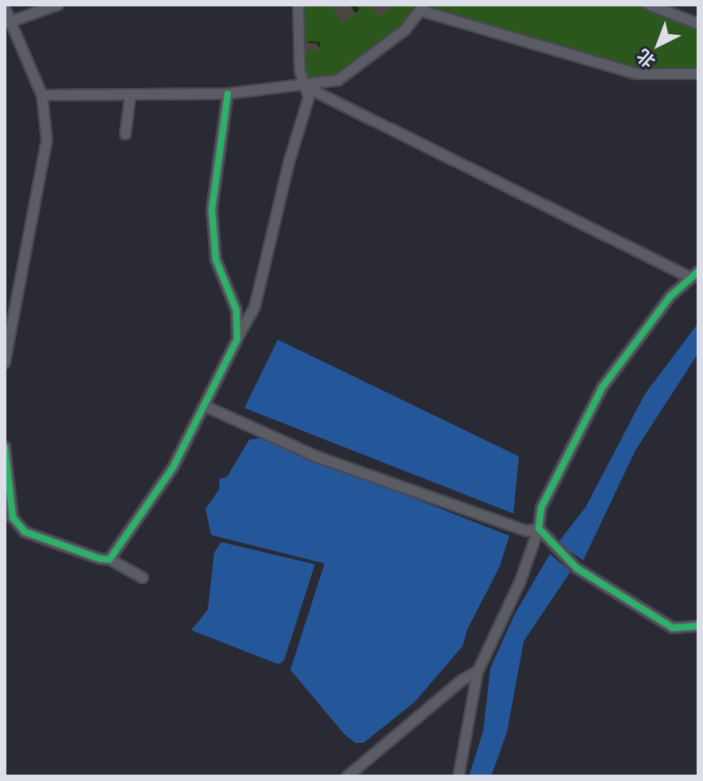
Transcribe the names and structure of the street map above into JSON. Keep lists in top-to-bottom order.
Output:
{
  "north": "bottom left"
}
